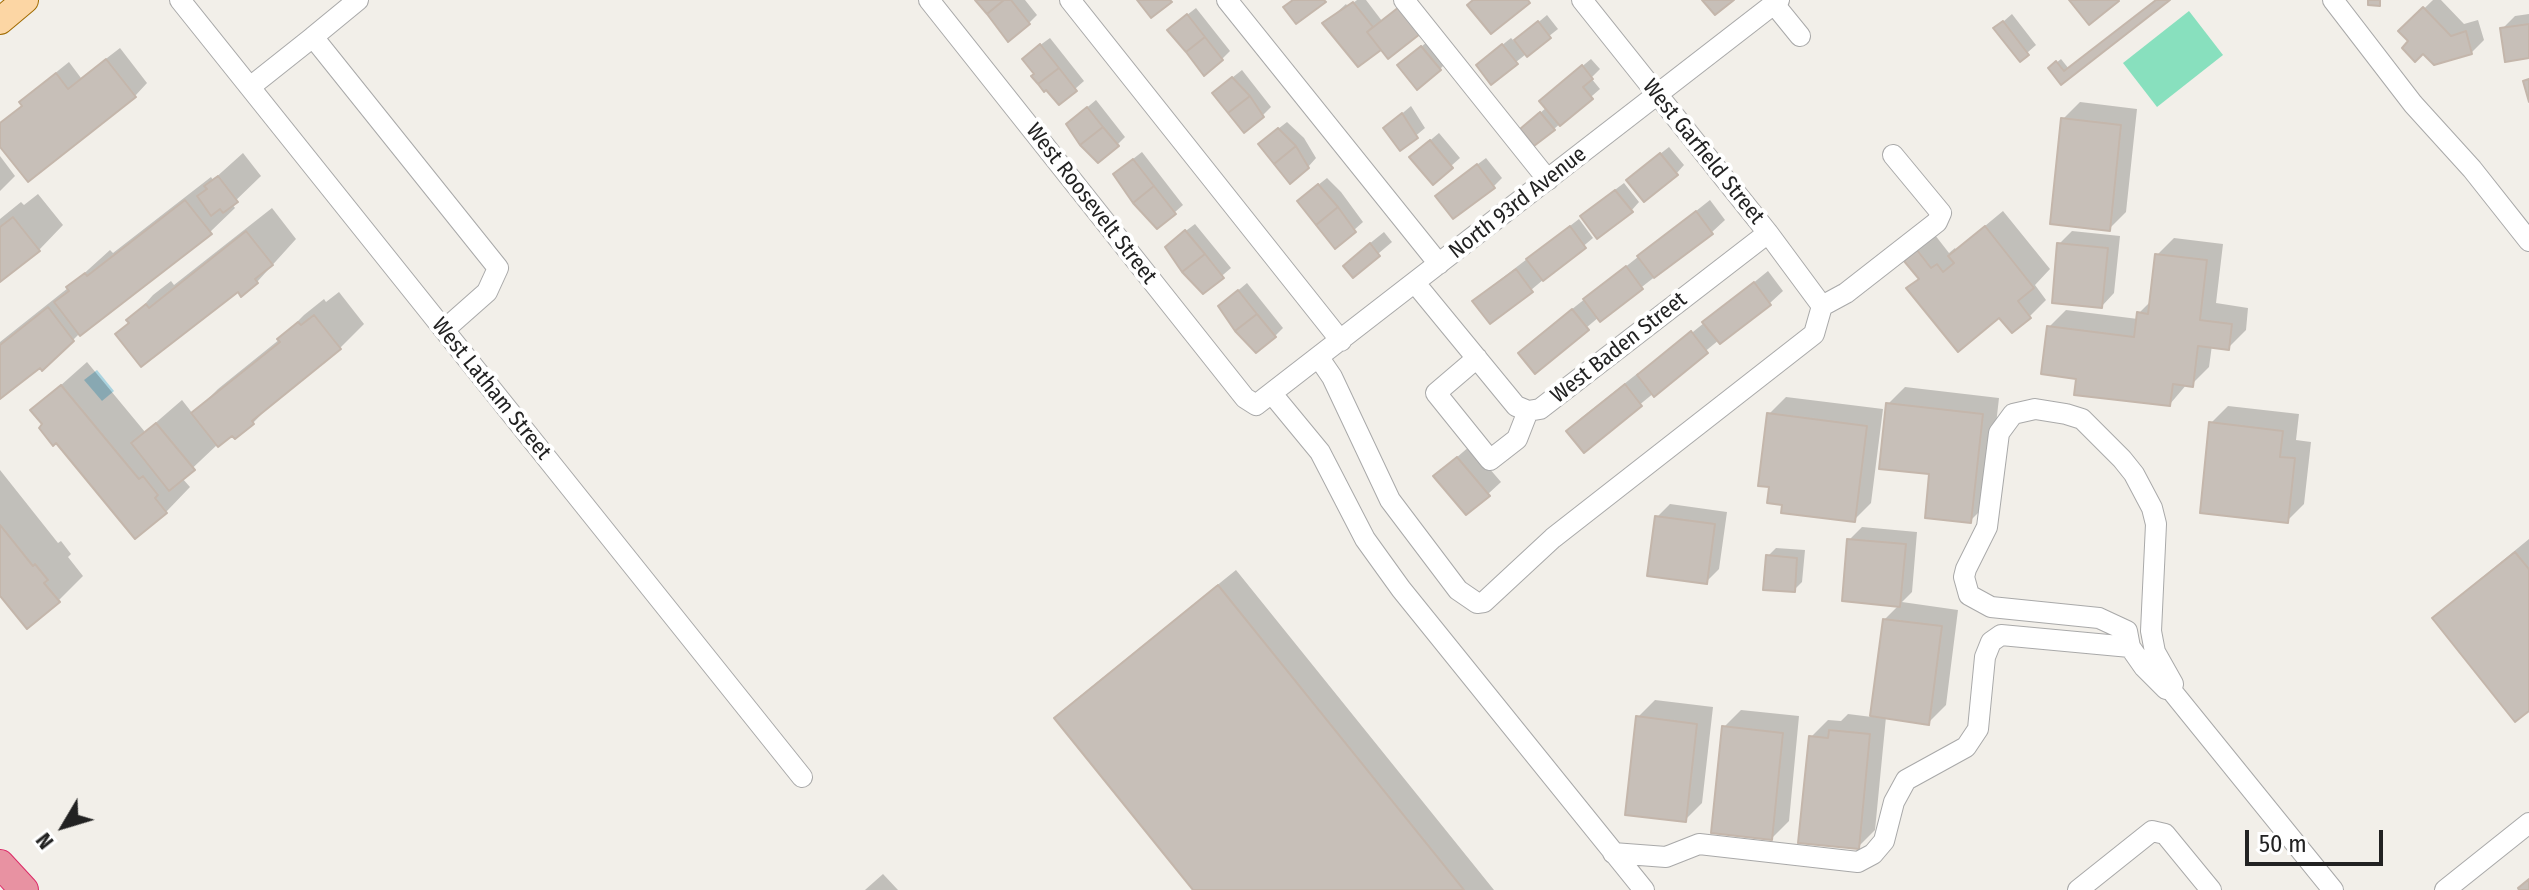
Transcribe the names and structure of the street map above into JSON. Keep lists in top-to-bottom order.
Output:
{
  "streets": {
    "street": [
      "West Garfield Street",
      "North 93rd Avenue",
      "West Roosevelt Street",
      "West Baden Street",
      "West Latham Street"
    ]
  },
  "crossings": [
    ["West Garfield Street", "North 93rd Avenue"],
    ["West Garfield Street", "West Baden Street"],
    ["North 93rd Avenue", "West Roosevelt Street"],
    ["North 93rd Avenue", "West Baden Street"]
  ],
  "scale_bar": "50 m",
  "north": "bottom left"
}
